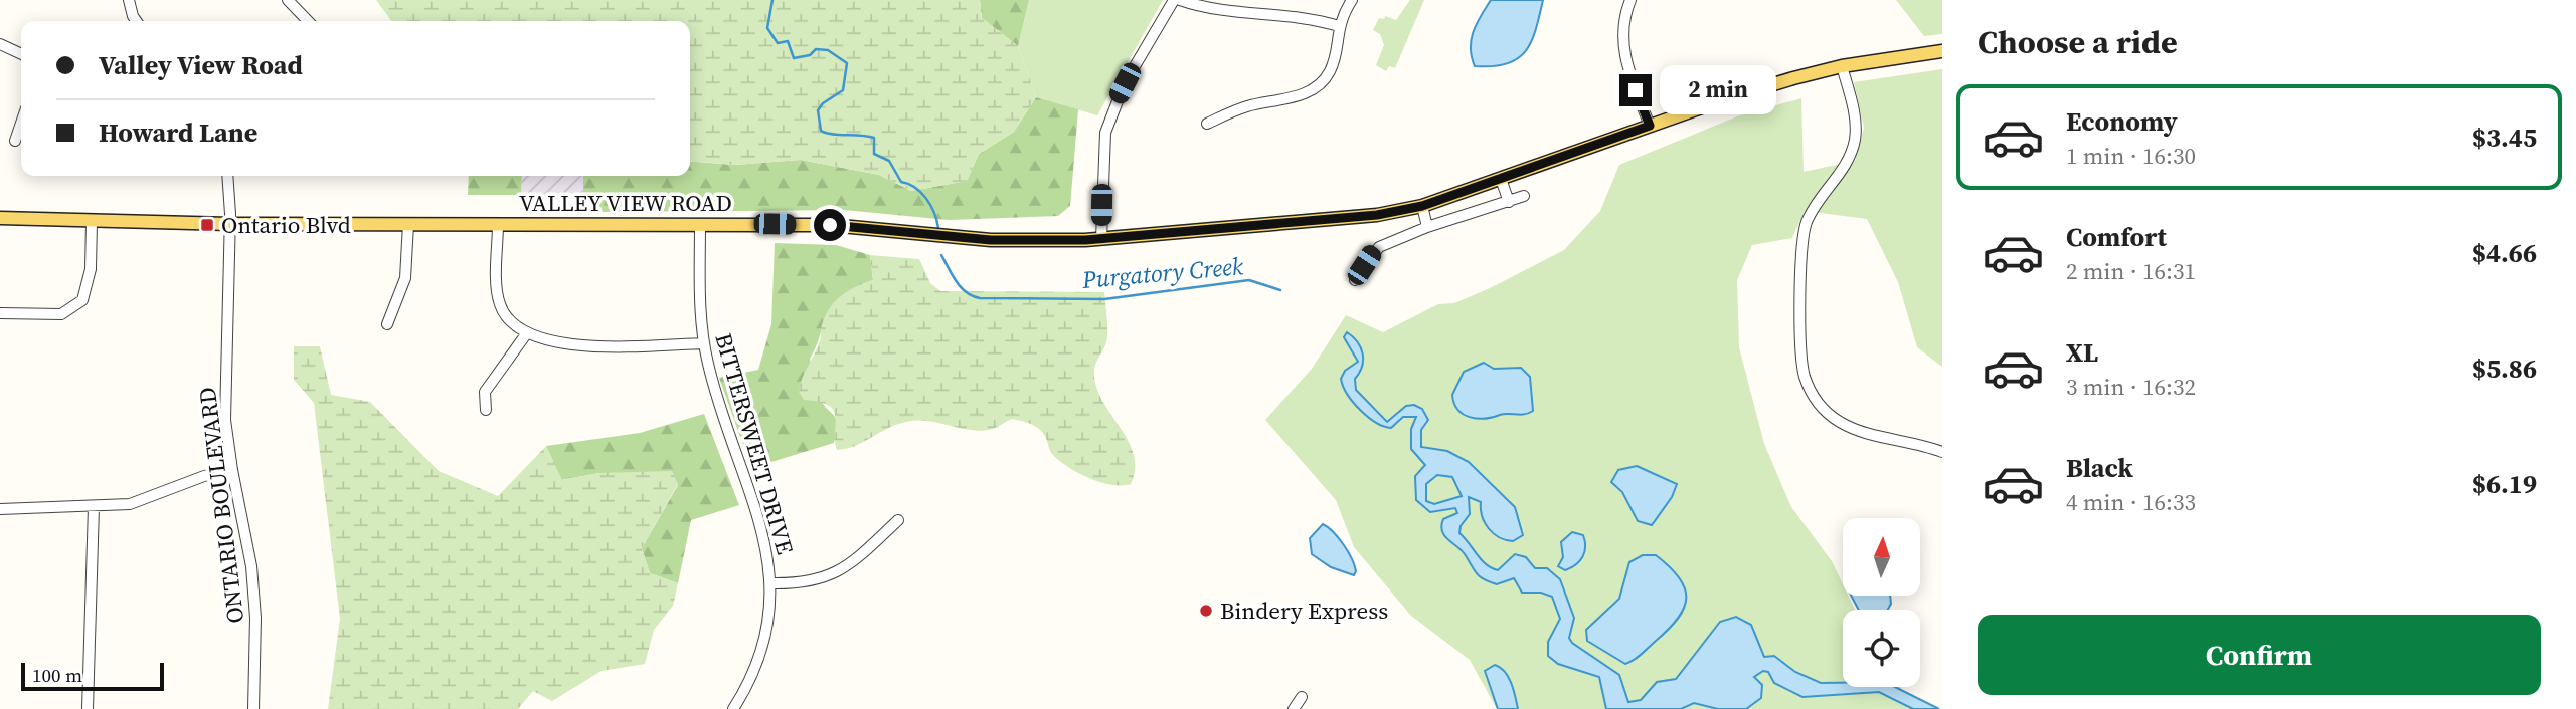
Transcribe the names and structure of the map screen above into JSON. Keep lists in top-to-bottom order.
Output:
{
  "streets": {
    "main road": ["VALLEY VIEW ROAD"],
    "street": ["BITTERSWEET DRIVE", "ONTARIO BOULEVARD"]
  },
  "crossings": [
    ["VALLEY VIEW ROAD", "BITTERSWEET DRIVE"],
    ["VALLEY VIEW ROAD", "ONTARIO BOULEVARD"]
  ],
  "water": ["Purgatory Creek"],
  "places": {
    "transit": ["Ontario Blvd"],
    "other": ["Bindery Express"]
  },
  "scale_bar": "100 m",
  "north": "top",
  "page": {
    "heading": "Choose a ride",
    "banner": ["Valley View Road", "Howard Lane"],
    "bubble": "2 min",
    "list": [
      {
        "name": "Economy",
        "note": "1 min · 16:30",
        "value": "$3.45"
      },
      {
        "name": "Comfort",
        "note": "2 min · 16:31",
        "value": "$4.66"
      },
      {
        "name": "XL",
        "note": "3 min · 16:32",
        "value": "$5.86"
      },
      {
        "name": "Black",
        "note": "4 min · 16:33",
        "value": "$6.19"
      }
    ],
    "buttons": "Confirm",
    "scale": "100 m"
  }
}
